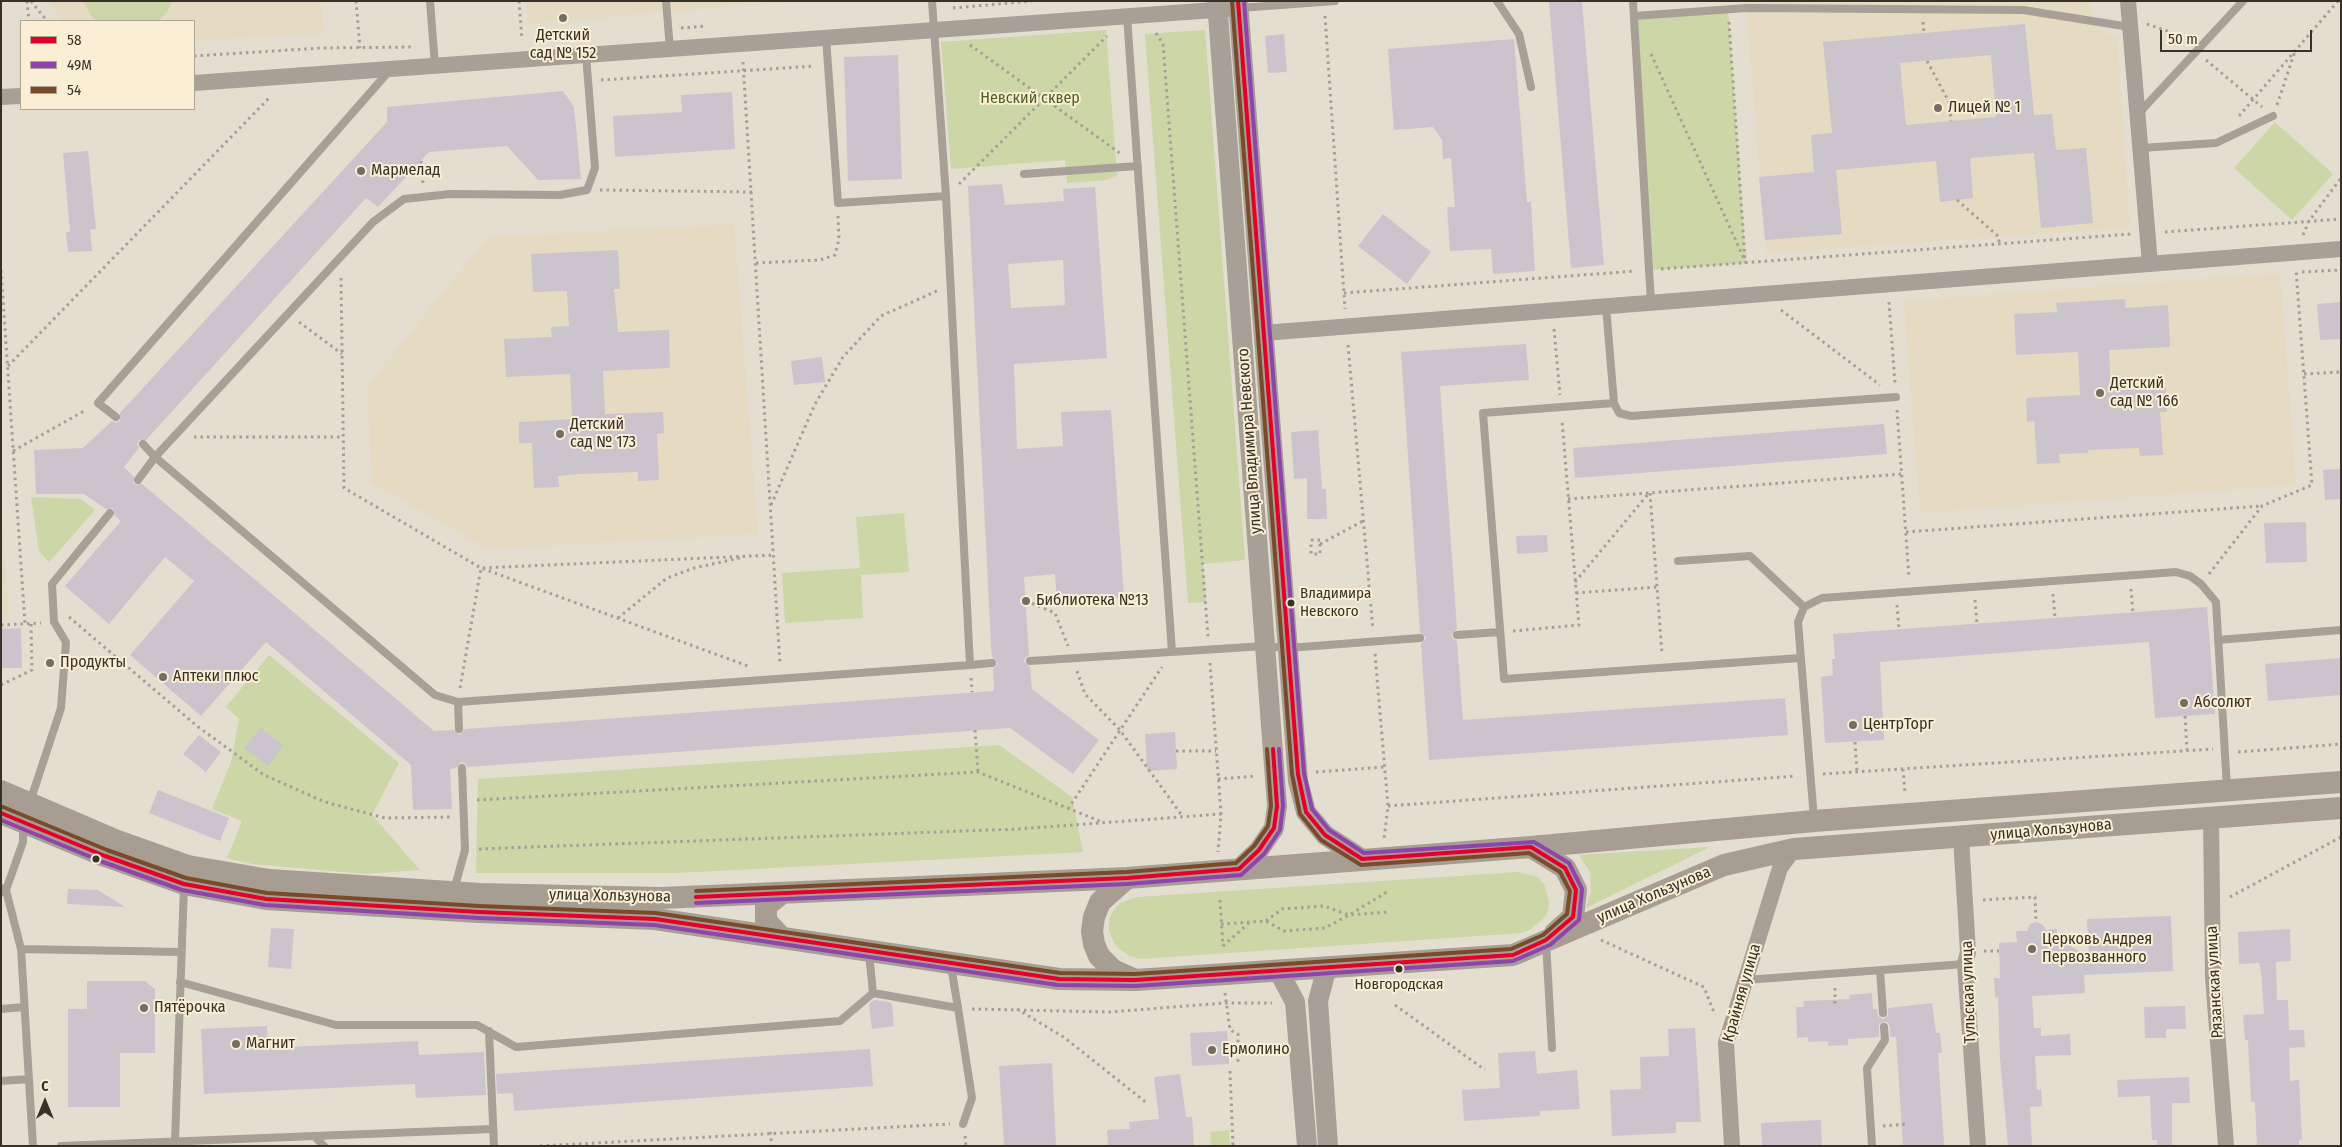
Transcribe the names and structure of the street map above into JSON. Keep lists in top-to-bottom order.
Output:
{
  "streets": {
    "main road": ["улица Хользунова"],
    "street": [
      "улица Владимира Невского",
      "Рязанская улица",
      "Тульская улица",
      "Крайняя улица"
    ]
  },
  "crossings": [
    ["улица Владимира Невского", "улица Хользунова"],
    ["улица Хользунова", "Рязанская улица"],
    ["улица Хользунова", "Тульская улица"],
    ["улица Хользунова", "Крайняя улица"]
  ],
  "parks": ["Невский сквер"],
  "places": [
    "Детский сад № 152",
    "Лицей № 1",
    "Мармелад",
    "Детский сад № 166",
    "Детский сад № 173",
    "Библиотека №13",
    "Владимира Невского",
    "Продукты",
    "Аптеки плюс",
    "Абсолют",
    "ЦентрТорг",
    "Церковь Андрея Первозванного",
    "Новгородская",
    "Пятёрочка",
    "Магнит",
    "Ермолино"
  ],
  "lines": ["transit line 58", "transit line 49М", "transit line 54"],
  "legend": ["58", "49М", "54"],
  "scale_bar": "50 m",
  "north": "top"
}
